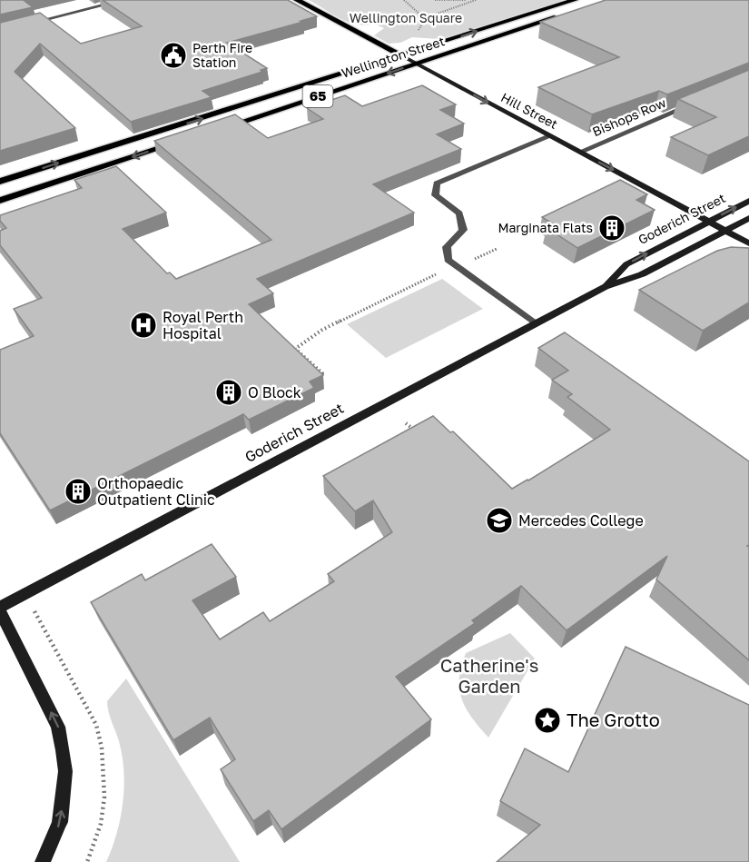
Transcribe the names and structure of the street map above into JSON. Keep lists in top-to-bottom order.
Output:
{
  "streets": {
    "main road": ["Wellington Street", "65", "Hill Street"],
    "street": ["Bishops Row", "Goderich Street"]
  },
  "crossings": [
    ["Wellington Street", "Hill Street"],
    ["Hill Street", "Bishops Row"],
    ["Hill Street", "Goderich Street"]
  ],
  "one_way": ["Hill Street"],
  "parks": ["Wellington Square", "Catherine's Garden"],
  "places": {
    "public building": ["Perth Fire Station"],
    "building": ["Marginata Flats", "O Block", "Orthopaedic Outpatient Clinic"],
    "hospital": ["Royal Perth Hospital"],
    "school or university": ["Mercedes College"],
    "place": ["The Grotto"]
  }
}
